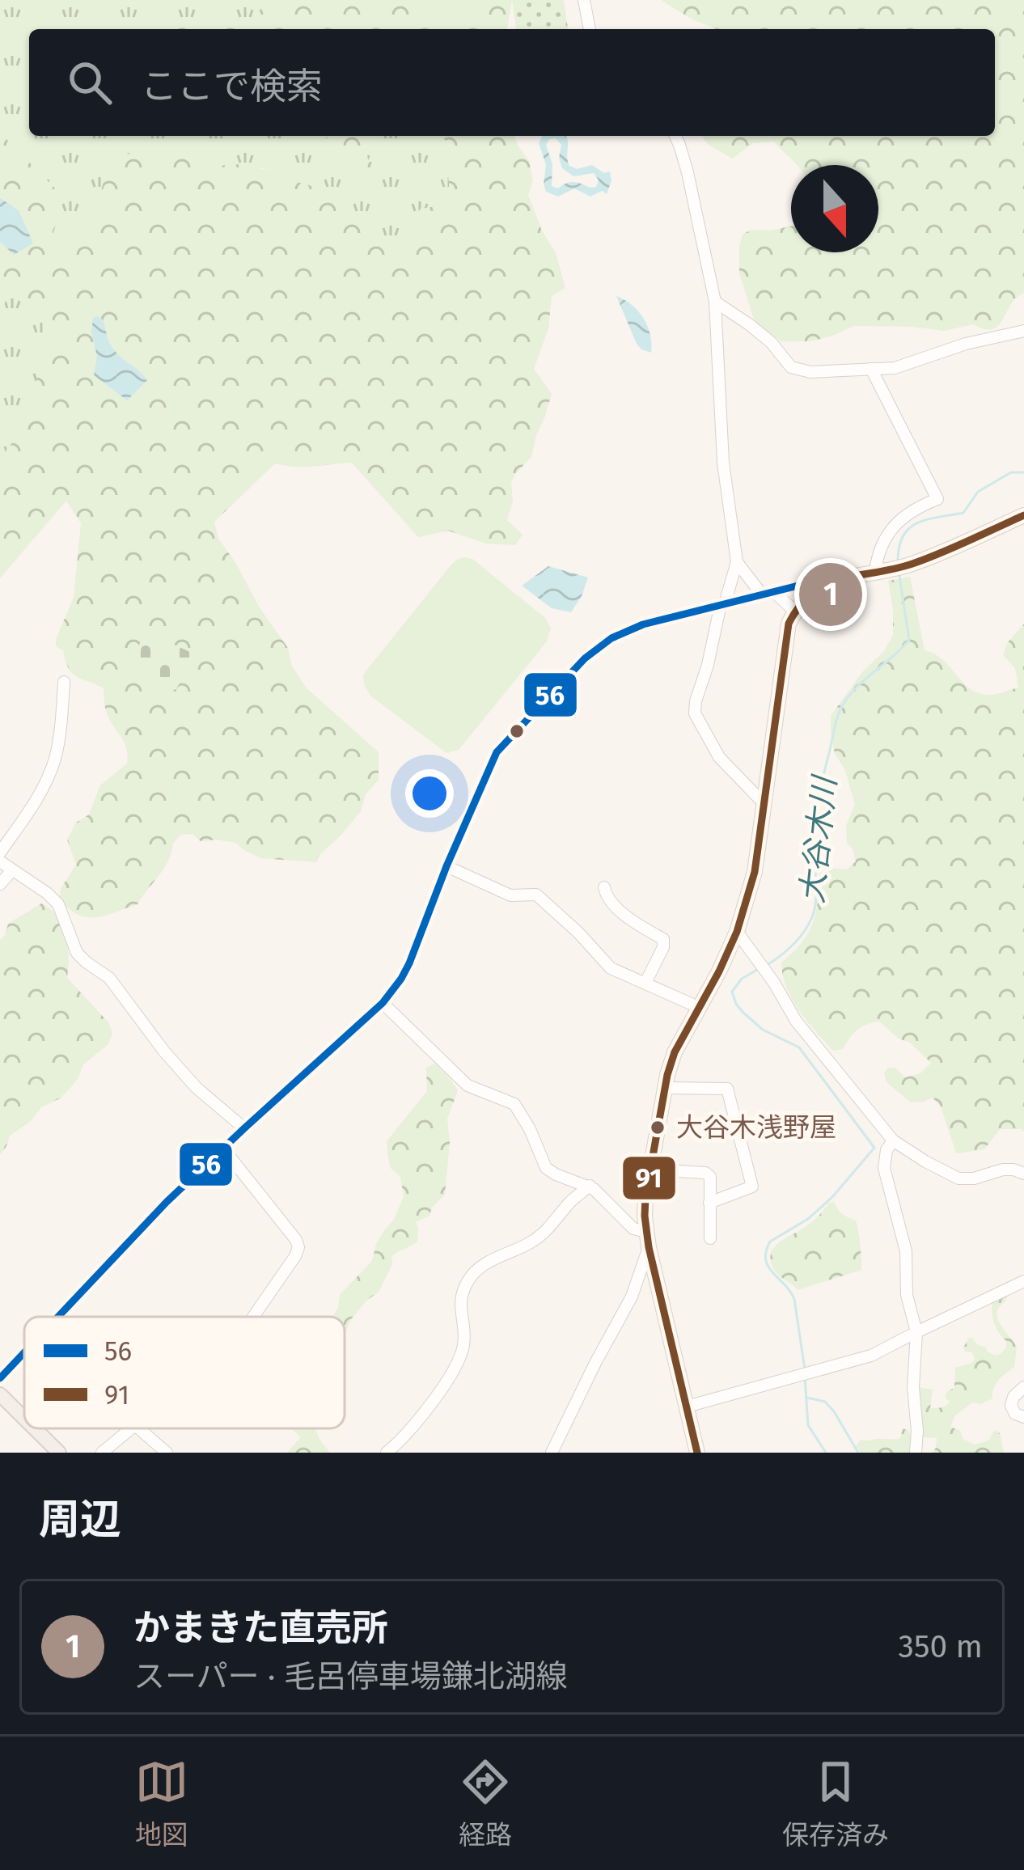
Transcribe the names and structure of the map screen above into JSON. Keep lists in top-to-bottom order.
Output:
{
  "water": ["大谷木川"],
  "places": ["大谷木浅野屋"],
  "lines": ["transit line 91", "transit line 56"],
  "legend": ["56", "91"],
  "north": "bottom",
  "page": {
    "search": "ここで検索",
    "pins": "1",
    "heading": "周辺",
    "list": [
      {
        "mark": "1",
        "name": "かまきた直売所",
        "note": "スーパー · 毛呂停車場鎌北湖線",
        "value": "350 m"
      }
    ],
    "nav": ["地図", "経路", "保存済み"]
  }
}
